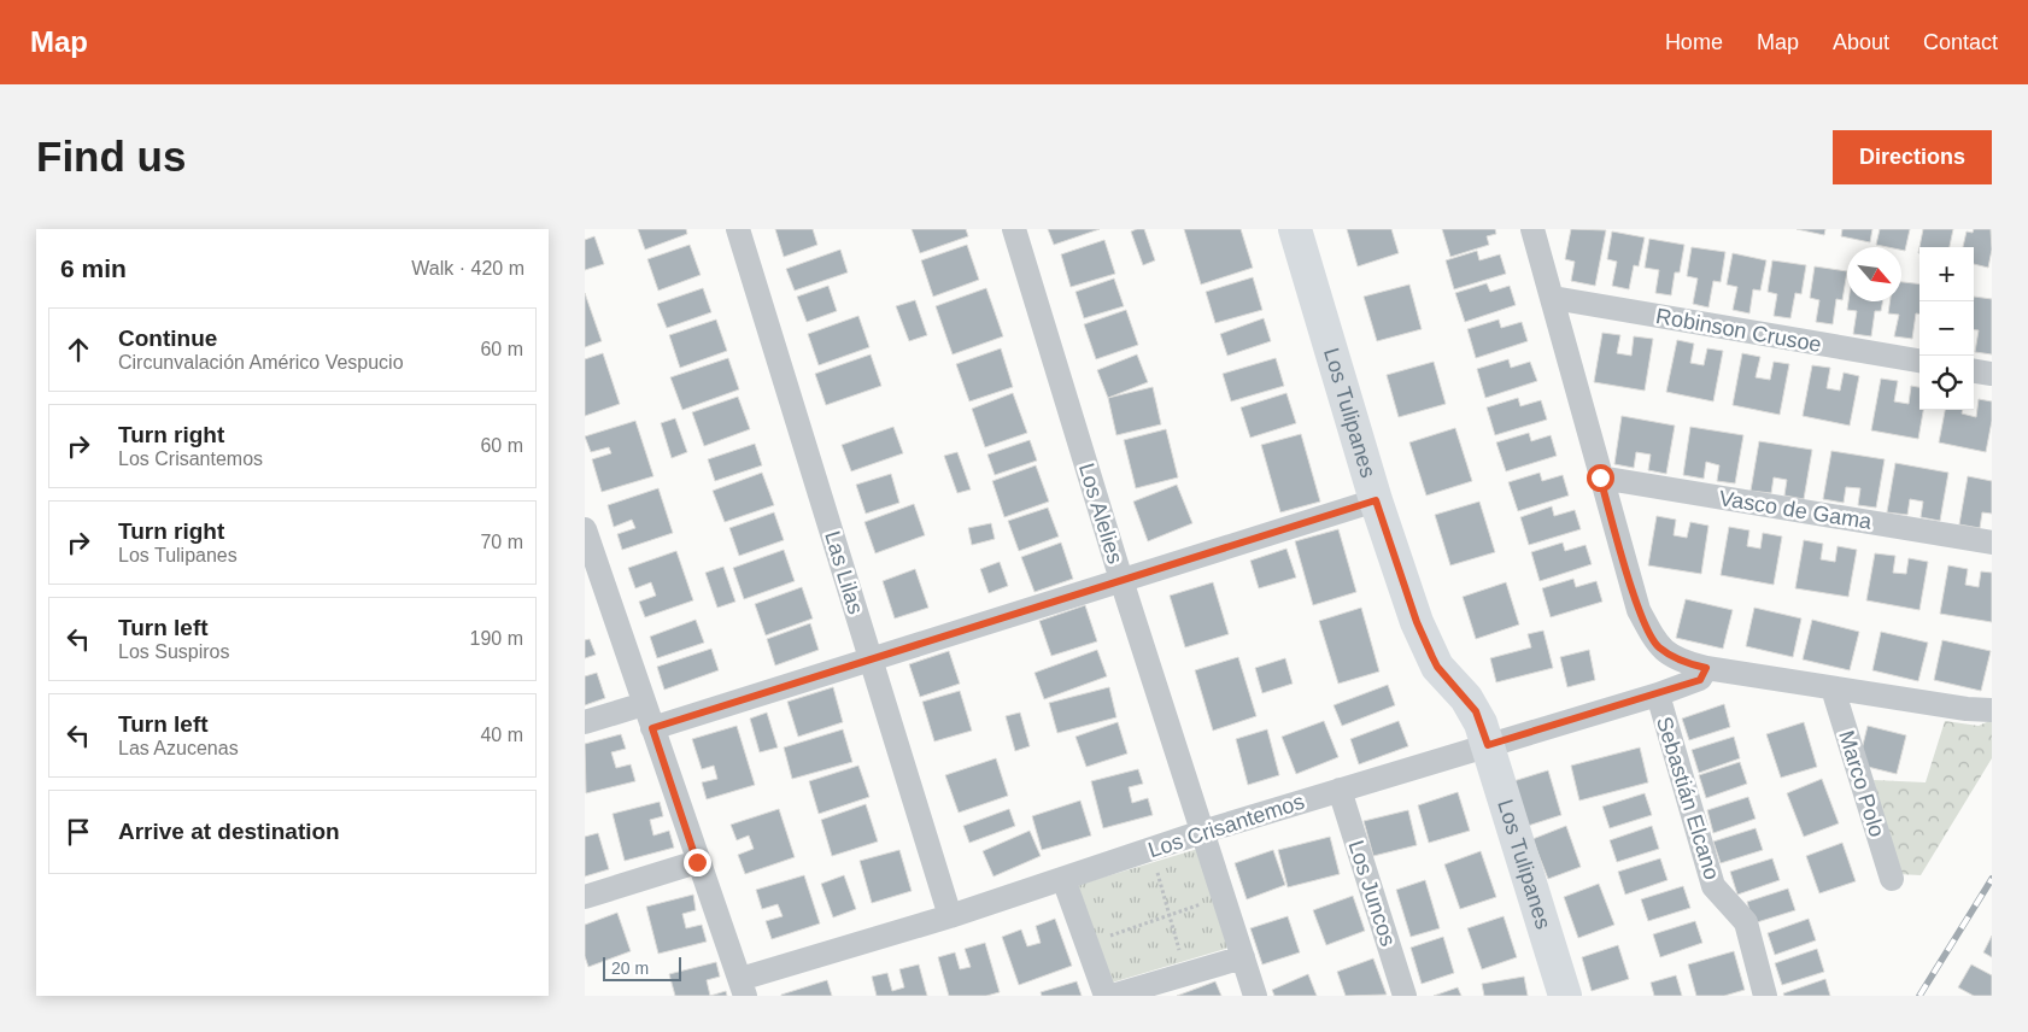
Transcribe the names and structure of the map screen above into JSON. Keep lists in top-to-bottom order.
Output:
{
  "streets": {
    "street": [
      "Robinson Crusoe",
      "Los Tulipanes",
      "Vasco de Gama",
      "Los Alelies",
      "Las Lilas",
      "Marco Polo",
      "Sebastián Elcano",
      "Los Crisantemos",
      "Los Juncos"
    ]
  },
  "crossings": [
    ["Los Tulipanes", "Los Crisantemos"],
    ["Los Alelies", "Los Crisantemos"],
    ["Las Lilas", "Los Crisantemos"],
    ["Sebastián Elcano", "Los Crisantemos"],
    ["Los Crisantemos", "Los Juncos"]
  ],
  "scale_bar": "20 m",
  "north": "bottom right",
  "page": {
    "header": "Map",
    "nav": [
      "Home",
      "Map",
      "About",
      "Contact"
    ],
    "buttons": "Directions",
    "title": "Find us",
    "heading": ["6 min", "Walk · 420 m"],
    "map_buttons": ["+", "−"],
    "list": [
      ["Continue", "Circunvalación Américo Vespucio", "60 m"],
      ["Turn right", "Los Crisantemos", "60 m"],
      ["Turn right", "Los Tulipanes", "70 m"],
      ["Turn left", "Los Suspiros", "190 m"],
      ["Turn left", "Las Azucenas", "40 m"],
      "Arrive at destination"
    ],
    "scale": "20 m"
  }
}
